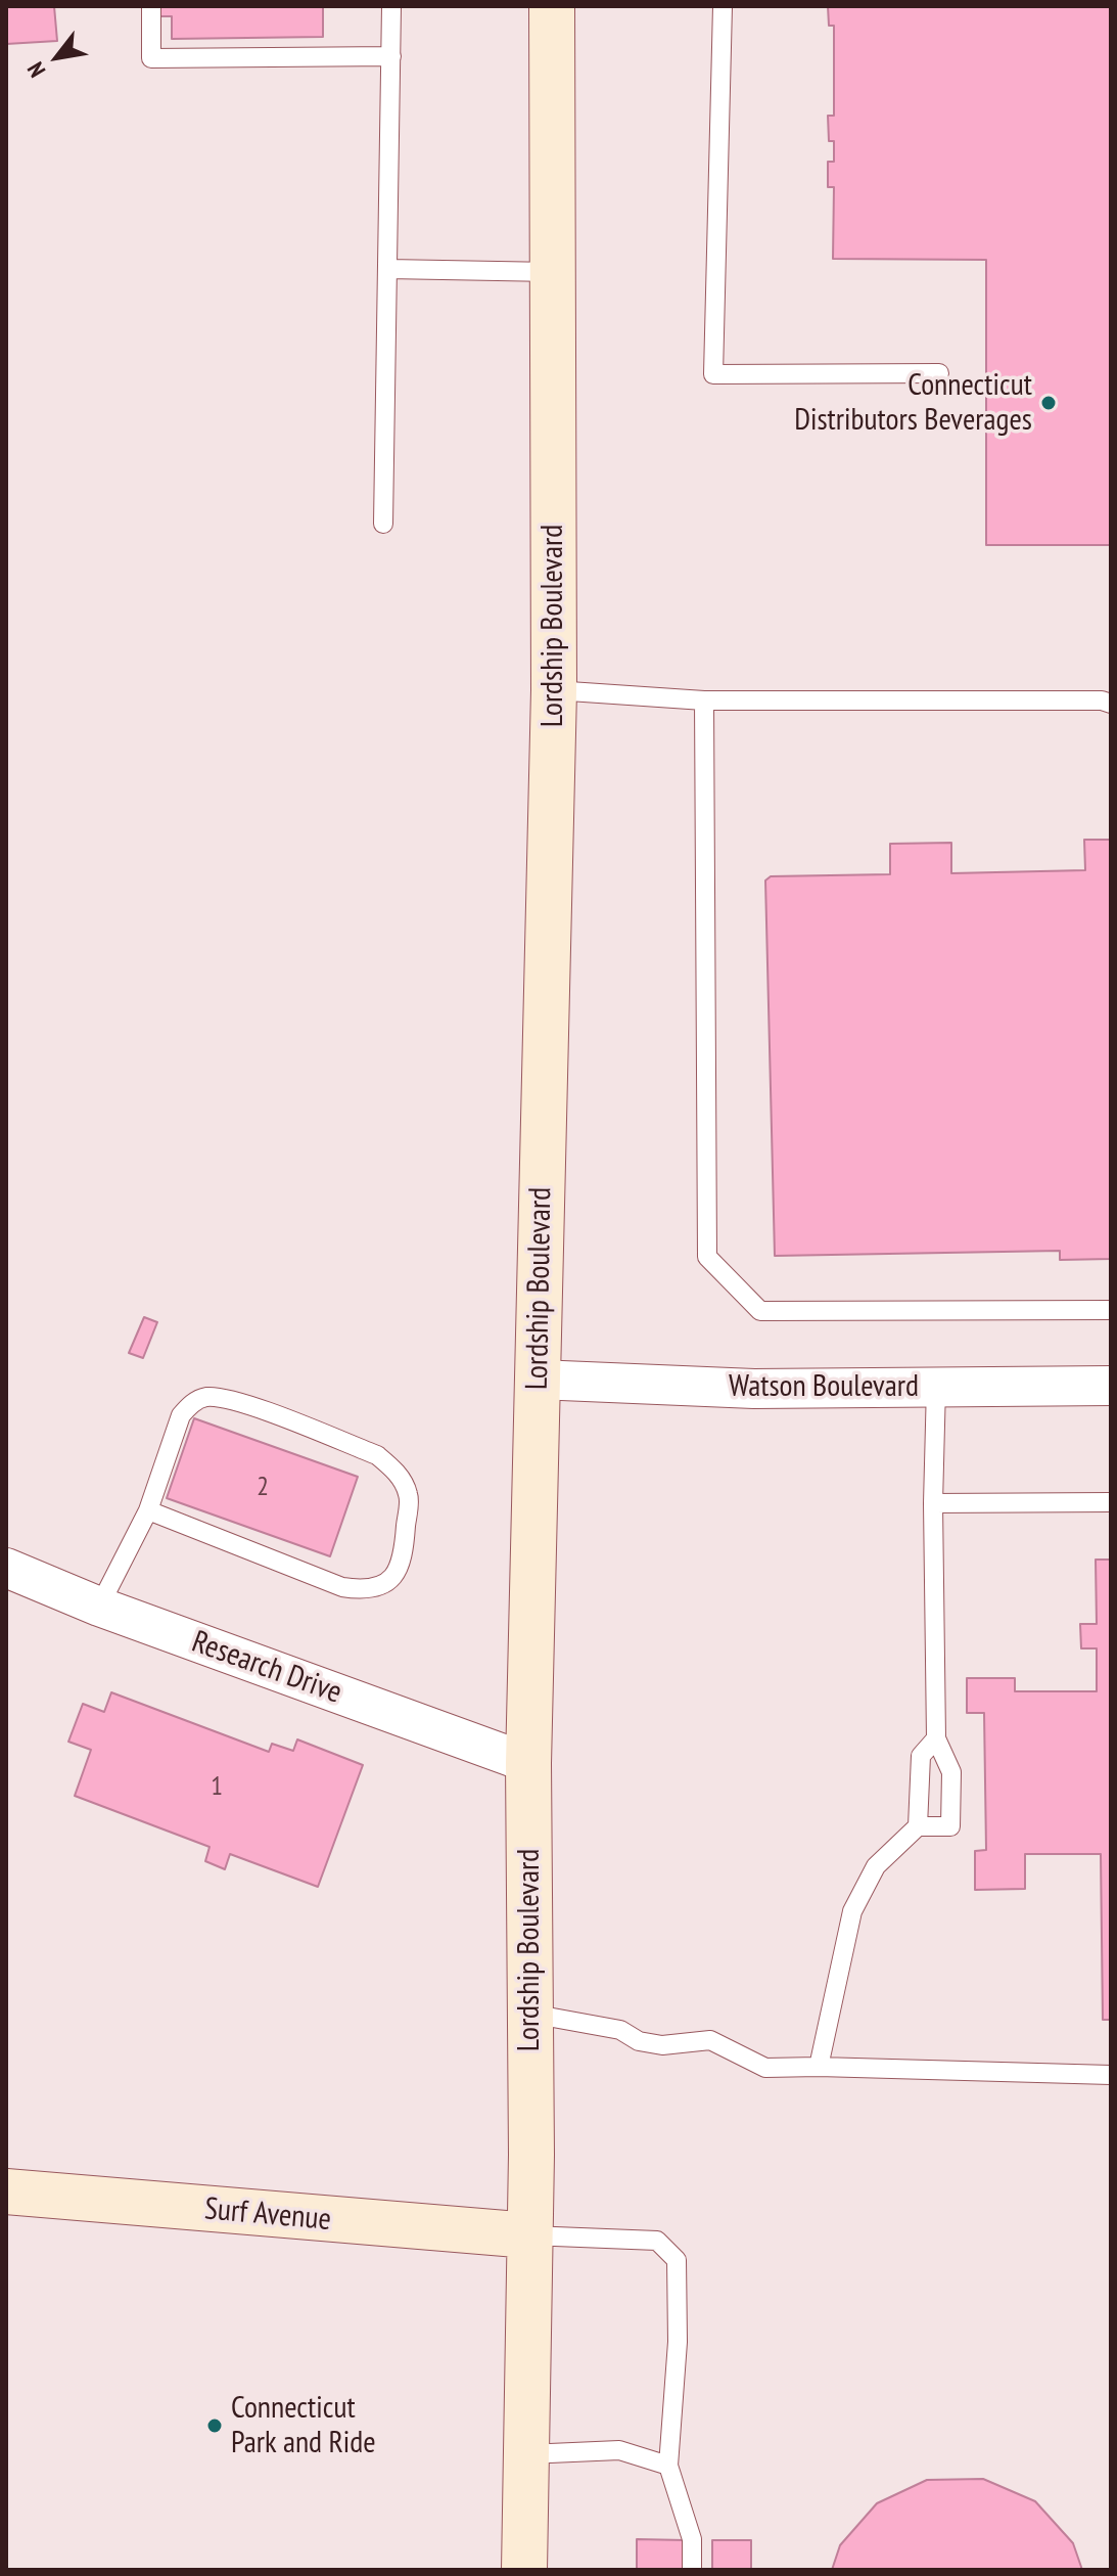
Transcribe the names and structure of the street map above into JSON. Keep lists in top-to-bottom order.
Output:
{
  "streets": {
    "main road": ["Lordship Boulevard", "Surf Avenue"],
    "street": ["Watson Boulevard", "Research Drive"]
  },
  "crossings": [
    ["Lordship Boulevard", "Watson Boulevard"],
    ["Lordship Boulevard", "Research Drive"],
    ["Lordship Boulevard", "Surf Avenue"]
  ],
  "places": ["Connecticut Distributors Beverages", "Connecticut Park and Ride"],
  "house_numbers": ["2", "1"],
  "north": "bottom left"
}
